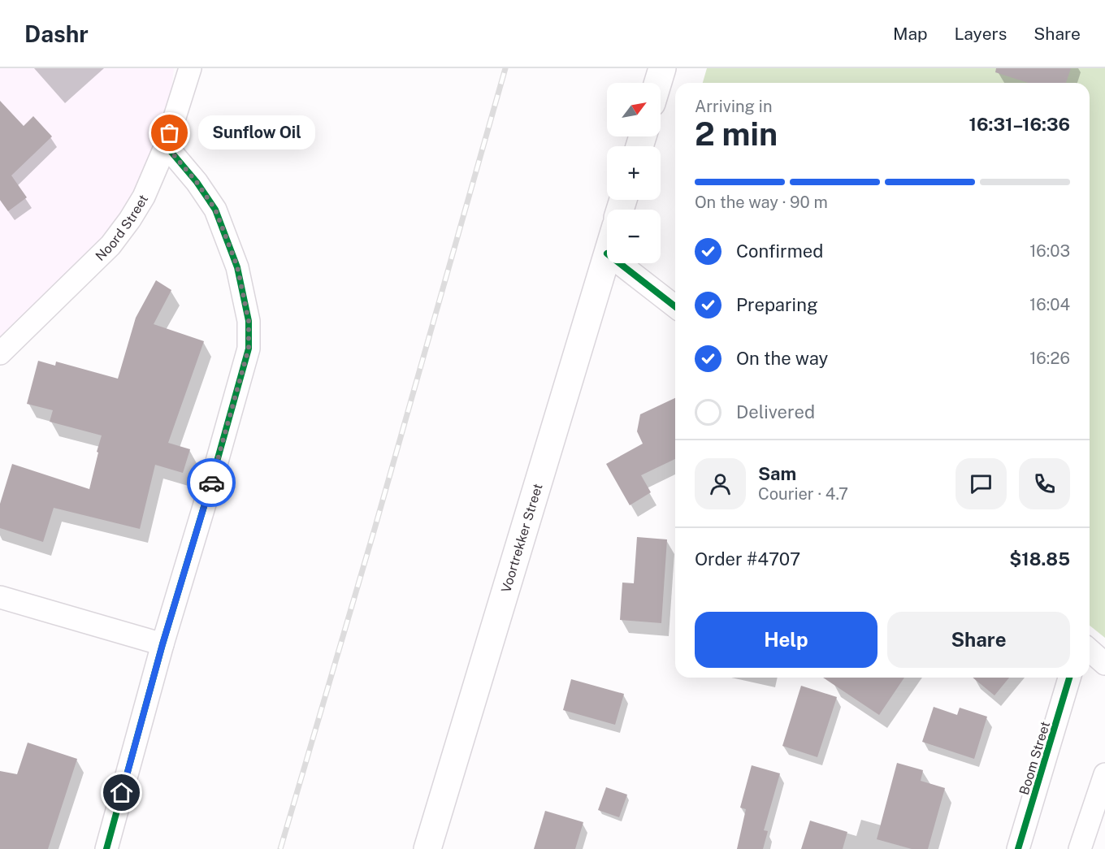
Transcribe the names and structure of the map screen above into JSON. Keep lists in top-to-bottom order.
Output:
{
  "streets": {
    "main road": ["Voortrekker Street"],
    "street": ["Noord Street", "Boom Street"]
  },
  "places": ["Sunflow Oil"],
  "north": "top right",
  "page": {
    "header": "Dashr",
    "nav": ["Map", "Layers", "Share"],
    "map_buttons": ["+", "−"],
    "heading": ["2 min", "Arriving in", "16:31–16:36"],
    "panel": [
      "Sam",
      "Courier · 4.7",
      "Order #4707",
      "$18.85"
    ],
    "bubble": "Sunflow Oil",
    "bar": "On the way · 90 m",
    "list": [
      ["Confirmed", "16:03"],
      ["Preparing", "16:04"],
      ["On the way", "16:26"],
      "Delivered"
    ],
    "buttons": ["Help", "Share"]
  }
}
